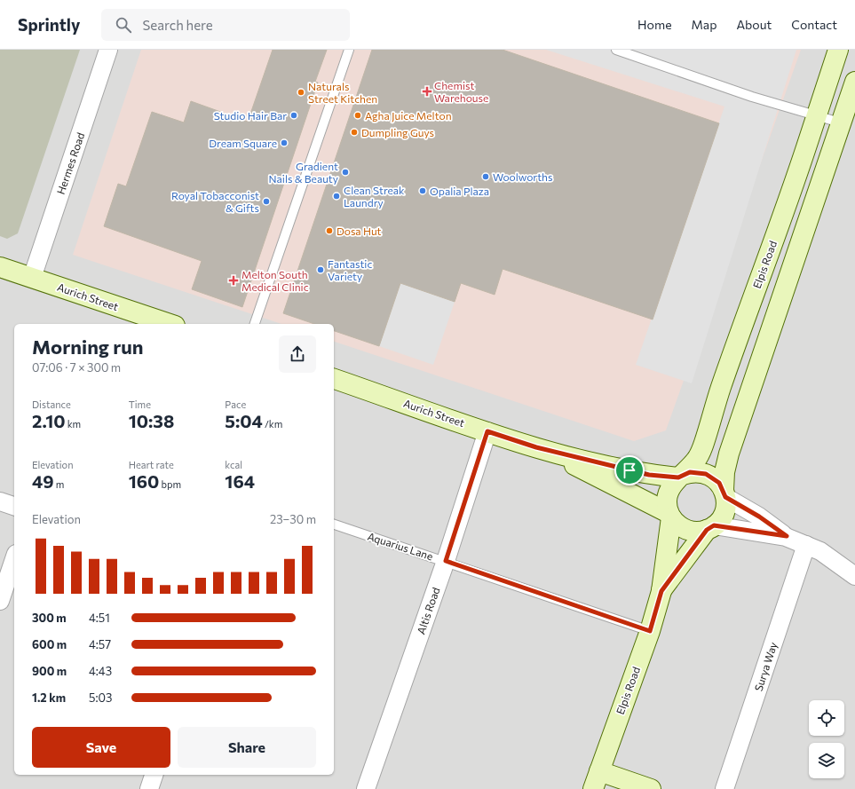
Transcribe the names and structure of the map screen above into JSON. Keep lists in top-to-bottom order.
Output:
{
  "streets": {
    "street": [
      "Hermes Road",
      "Elpis Road",
      "Aurich Street",
      "Altis Road",
      "Surya Way"
    ],
    "lane": ["Aquarius Lane"]
  },
  "crossings": [
    ["Hermes Road", "Aurich Street"],
    ["Elpis Road", "Aurich Street"],
    ["Elpis Road", "Aquarius Lane"],
    ["Aurich Street", "Altis Road"],
    ["Aquarius Lane", "Altis Road"]
  ],
  "places": {
    "health": ["Chemist Warehouse", "Melton South Medical Clinic"],
    "other": [
      "Naturals Street Kitchen",
      "Studio Hair Bar",
      "Agha Juice Melton",
      "Dumpling Guys",
      "Dream Square",
      "Gradient Nails & Beauty",
      "Woolworths",
      "Opalia Plaza",
      "Clean Streak Laundry",
      "Royal Tobacconist & Gifts",
      "Dosa Hut",
      "Fantastic Variety"
    ]
  },
  "page": {
    "header": "Sprintly",
    "search": "Search here",
    "nav": [
      "Home",
      "Map",
      "About",
      "Contact"
    ],
    "heading": ["Morning run", "07:06 · 7 × 300 m"],
    "stats": [
      ["Distance", "2.10 km"],
      ["Time", "10:38"],
      ["Pace", "5:04 /km"],
      ["Elevation", "49 m"],
      ["Heart rate", "160 bpm"],
      ["kcal", "164"]
    ],
    "chart": ["Elevation", "23–30 m"],
    "list": [
      {
        "name": "300 m",
        "note": "4:51"
      },
      {
        "name": "600 m",
        "note": "4:57"
      },
      {
        "name": "900 m",
        "note": "4:43"
      },
      {
        "name": "1.2 km",
        "note": "5:03"
      }
    ],
    "buttons": ["Save", "Share"]
  }
}
